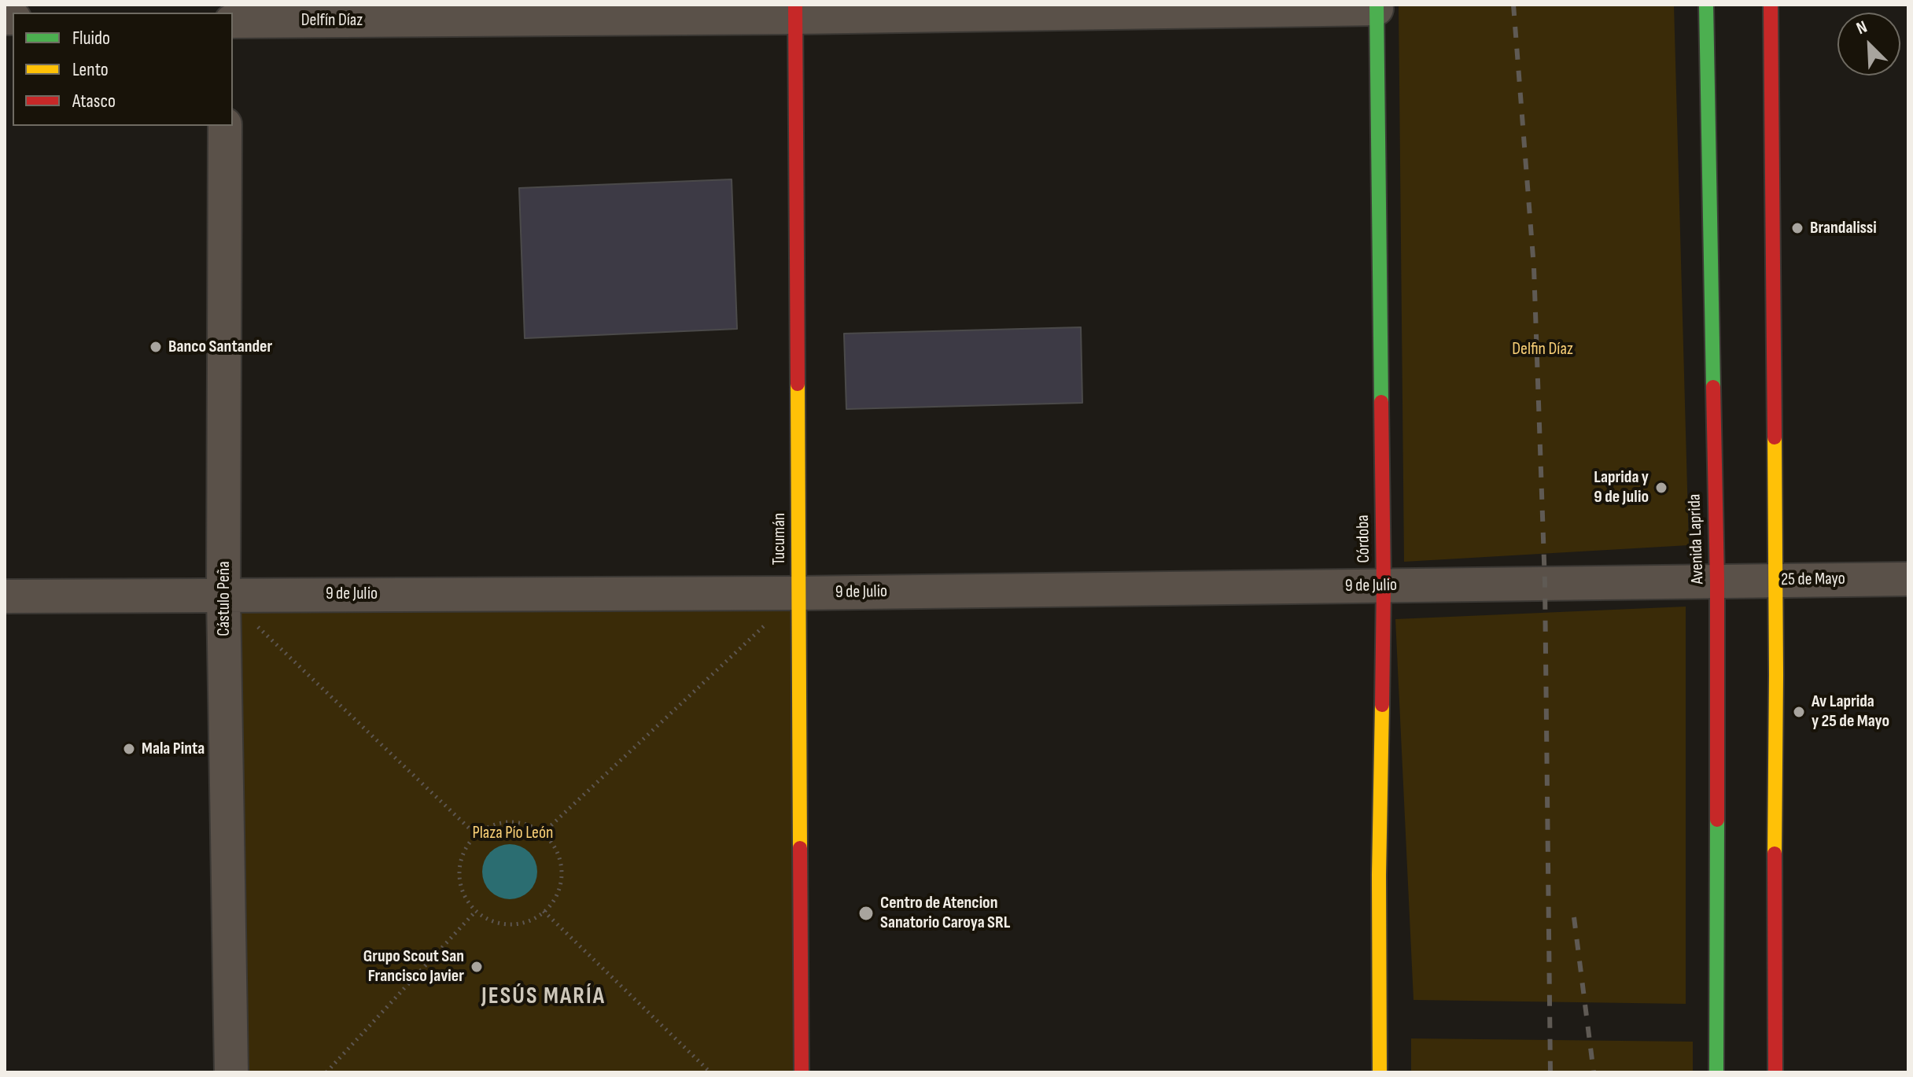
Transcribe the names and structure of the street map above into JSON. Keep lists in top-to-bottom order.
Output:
{
  "streets": {
    "main road": ["Tucumán", "Córdoba", "Avenida Laprida"],
    "street": [
      "Delfín Díaz",
      "25 de Mayo",
      "9 de Julio",
      "Cástulo Peña"
    ]
  },
  "crossings": [
    ["Delfín Díaz", "Tucumán"],
    ["Delfín Díaz", "Córdoba"],
    ["Tucumán", "9 de Julio"],
    ["Córdoba", "9 de Julio"],
    ["Avenida Laprida", "25 de Mayo"],
    ["Avenida Laprida", "9 de Julio"],
    ["25 de Mayo", "9 de Julio"],
    ["9 de Julio", "Cástulo Peña"]
  ],
  "districts": ["JESÚS MARÍA"],
  "parks": ["Delfin Díaz", "Plaza Pío León"],
  "places": [
    "Brandalissi",
    "Banco Santander",
    "Laprida y 9 de Julio",
    "Av Laprida y 25 de Mayo",
    "Mala Pinta",
    "Centro de Atencion Sanatorio Caroya SRL",
    "Grupo Scout San Francisco Javier"
  ],
  "legend": ["Fluido", "Lento", "Atasco"],
  "north": "top left"
}
